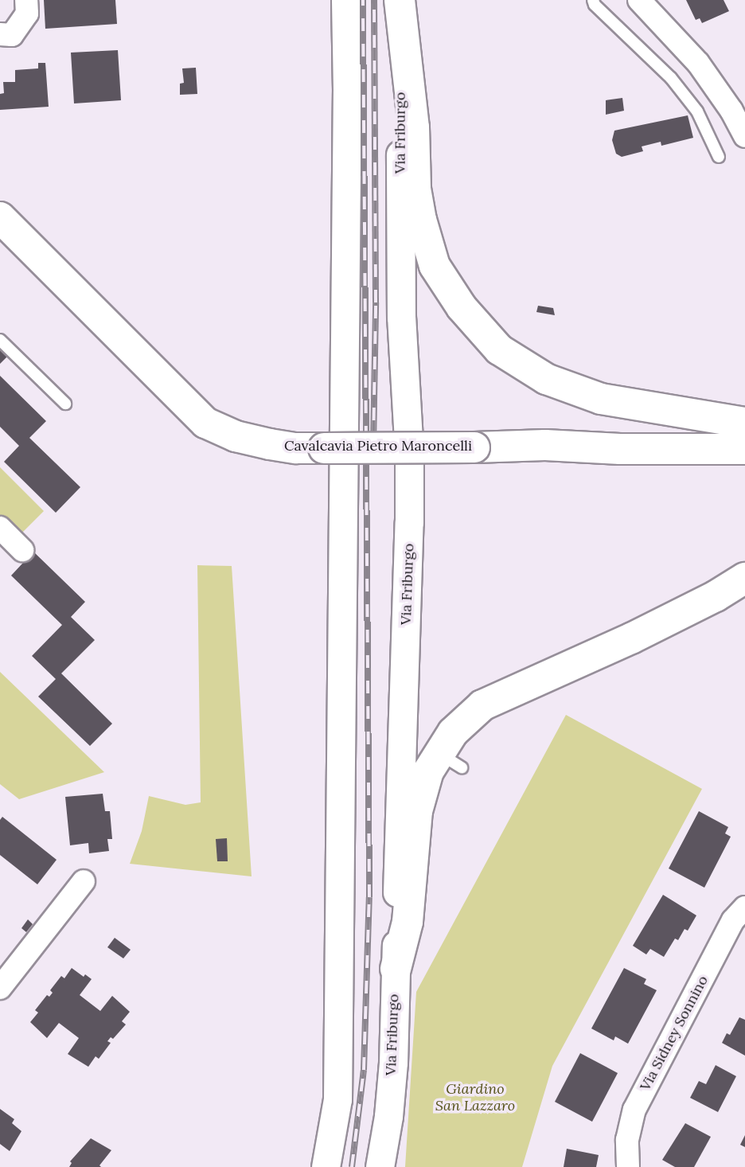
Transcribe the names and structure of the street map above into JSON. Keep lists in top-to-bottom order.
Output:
{
  "streets": {
    "main road": ["Cavalcavia Pietro Maroncelli"],
    "street": ["Via Friburgo", "Via Sidney Sonnino"]
  },
  "parks": ["Giardino San Lazzaro"]
}
